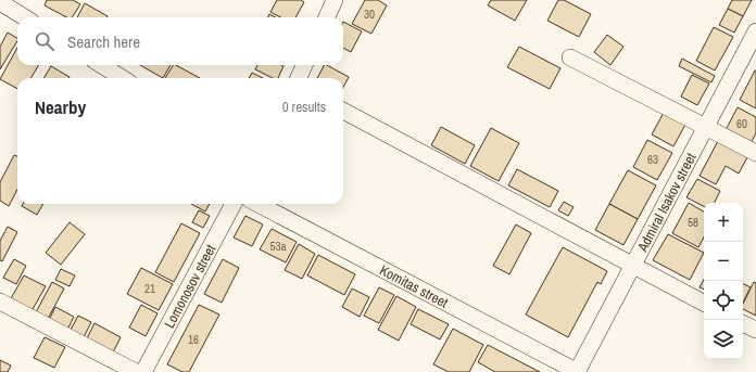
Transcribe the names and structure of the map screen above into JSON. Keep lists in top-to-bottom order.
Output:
{
  "streets": {
    "street": ["Admiral Isakov street", "Lomonosov street", "Komitas street"]
  },
  "crossings": [
    ["Admiral Isakov street", "Komitas street"]
  ],
  "house_numbers": [
    "30",
    "60",
    "63",
    "58",
    "53a",
    "21",
    "16"
  ],
  "page": {
    "search": "Search here",
    "heading": ["Nearby", "0 results"],
    "map_buttons": ["+", "−"]
  }
}
